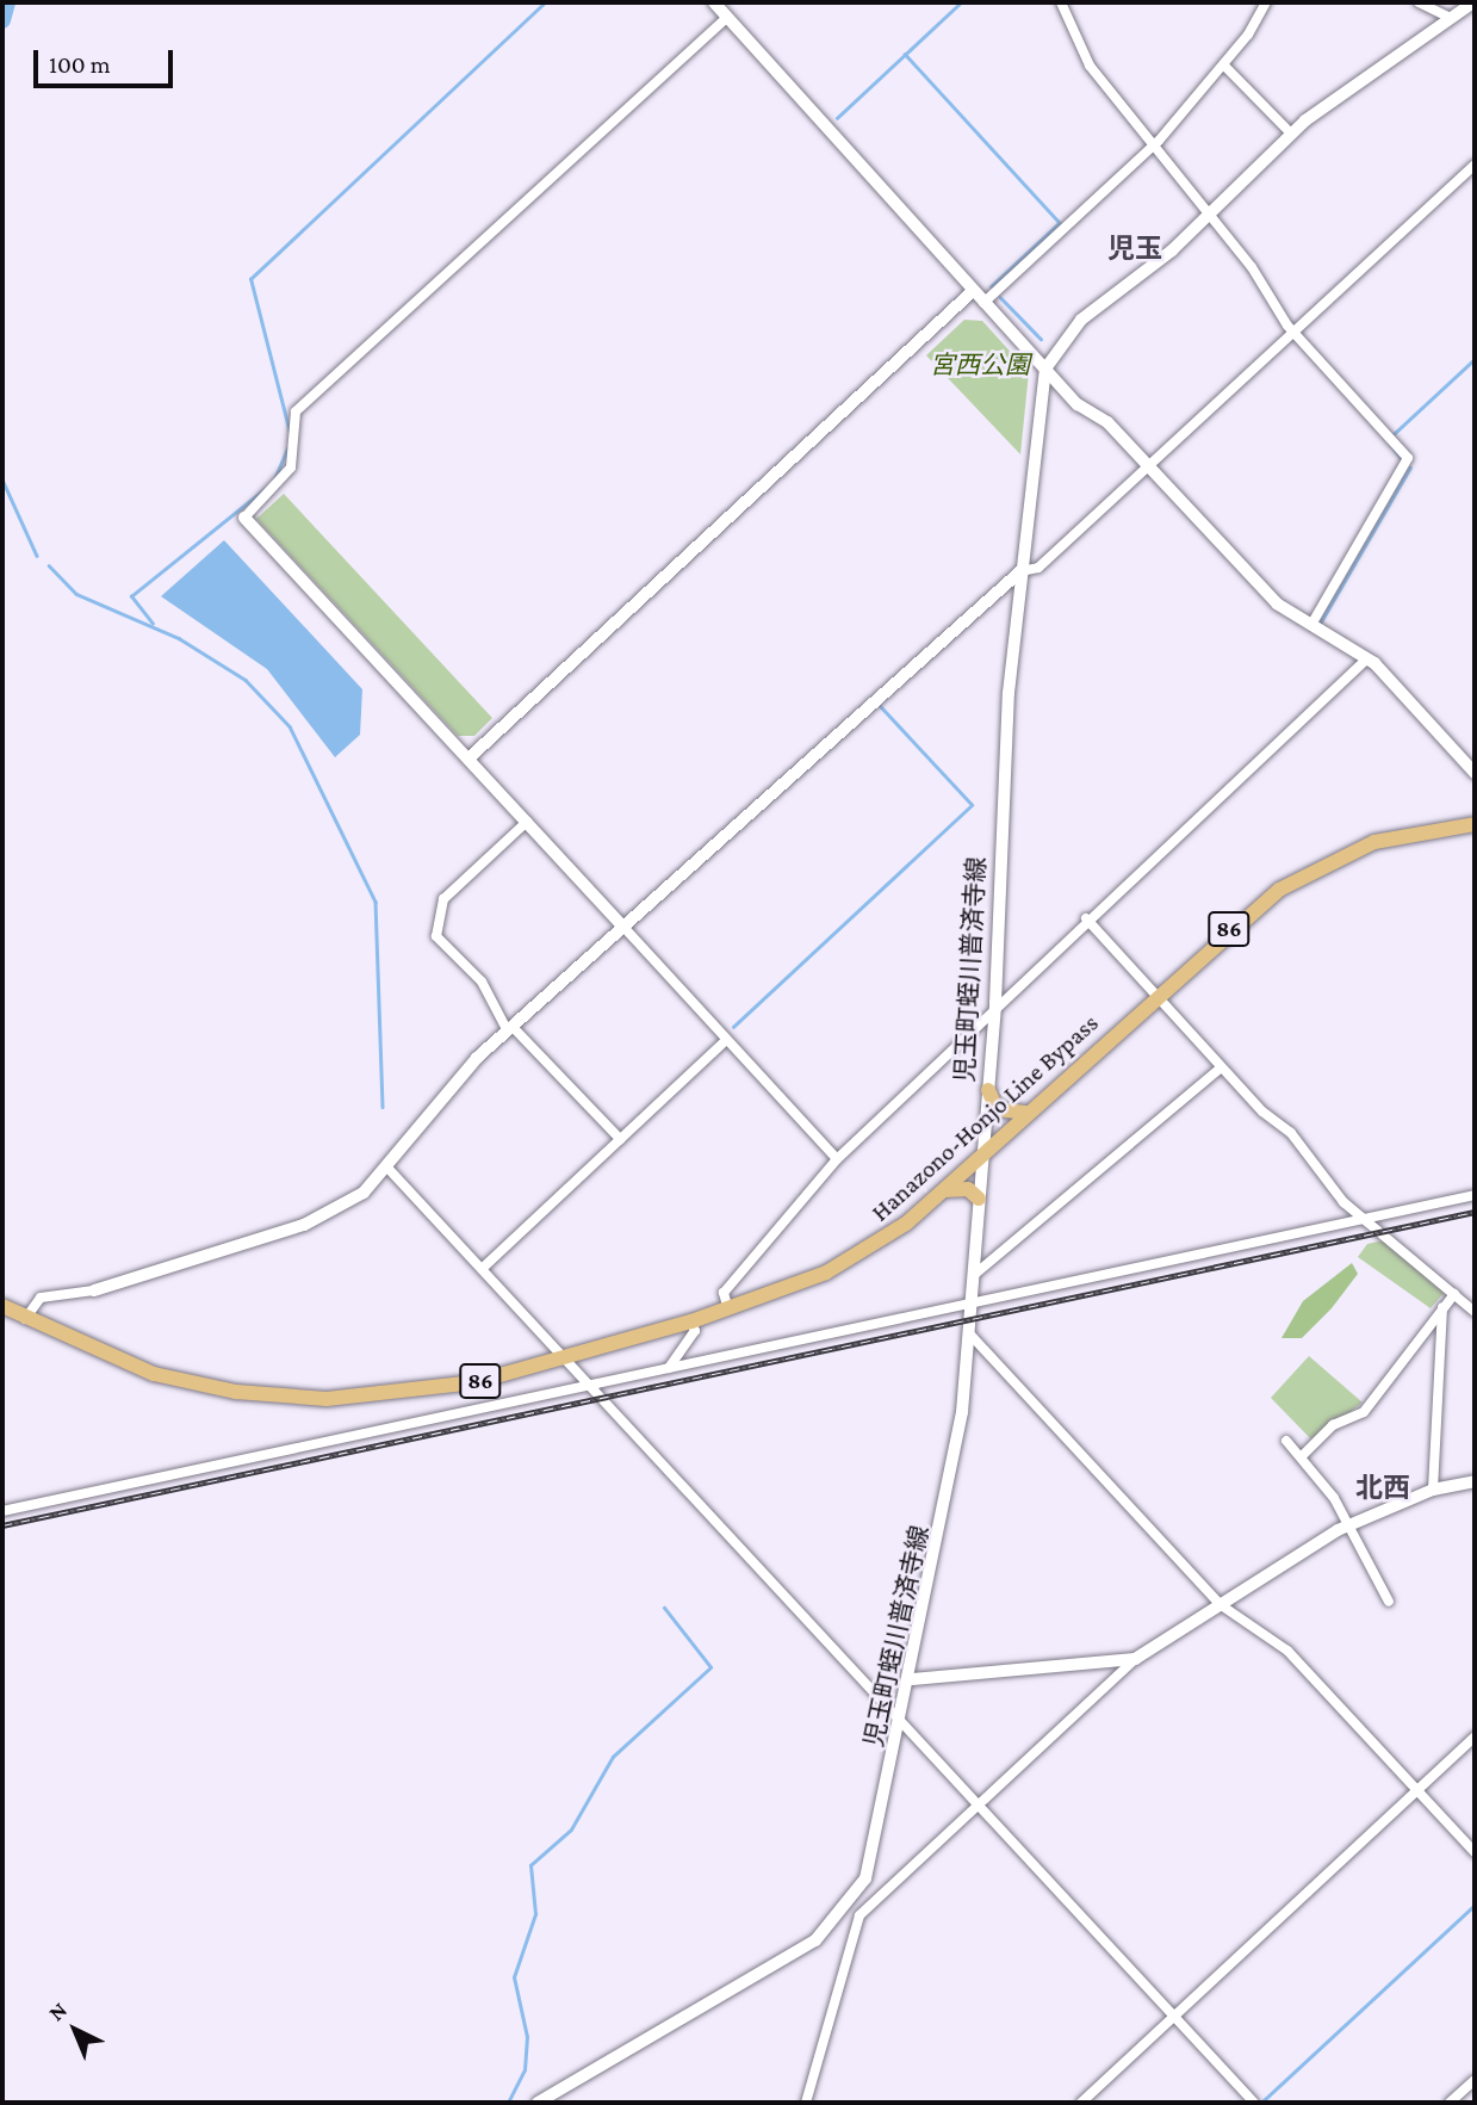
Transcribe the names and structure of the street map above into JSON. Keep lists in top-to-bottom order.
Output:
{
  "streets": {
    "main road": ["86", "児玉町蛭川普済寺線", "Hanazono-Honjo Line Bypass"]
  },
  "crossings": [
    ["児玉町蛭川普済寺線", "Hanazono-Honjo Line Bypass"]
  ],
  "districts": ["児玉", "北西"],
  "parks": ["宮西公園"],
  "scale_bar": "100 m",
  "north": "top left"
}
